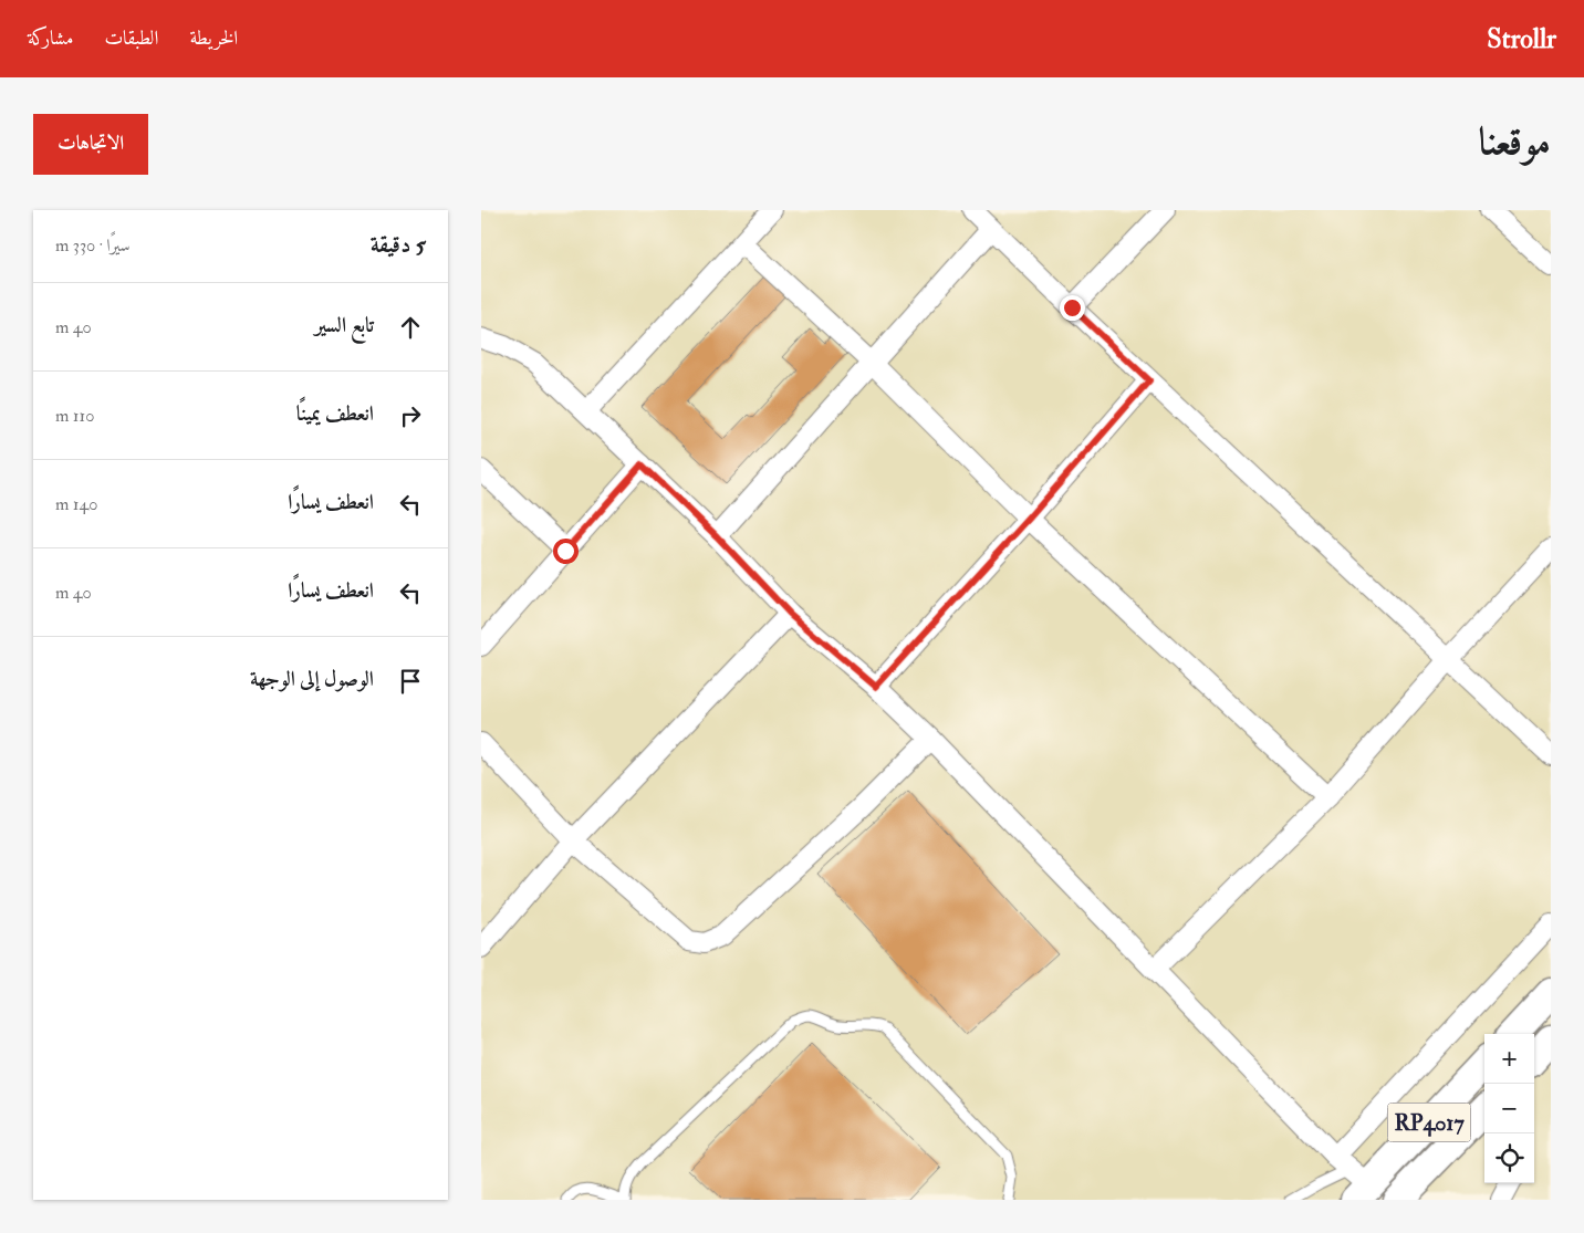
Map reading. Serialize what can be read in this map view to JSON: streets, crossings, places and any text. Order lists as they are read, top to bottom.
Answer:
{
  "streets": {
    "main road": ["RP4017"]
  },
  "page": {
    "header": "Strollr",
    "nav": ["الخريطة", "الطبقات", "مشاركة"],
    "title": "موقعنا",
    "buttons": "الاتجاهات",
    "heading": ["5 دقيقة", "سيرًا · 330 m"],
    "list": [
      ["تابع السير", "40 m"],
      ["انعطف يمينًا", "110 m"],
      ["انعطف يسارًا", "140 m"],
      ["انعطف يسارًا", "40 m"],
      "الوصول إلى الوجهة"
    ],
    "map_buttons": ["+", "−"]
  }
}
